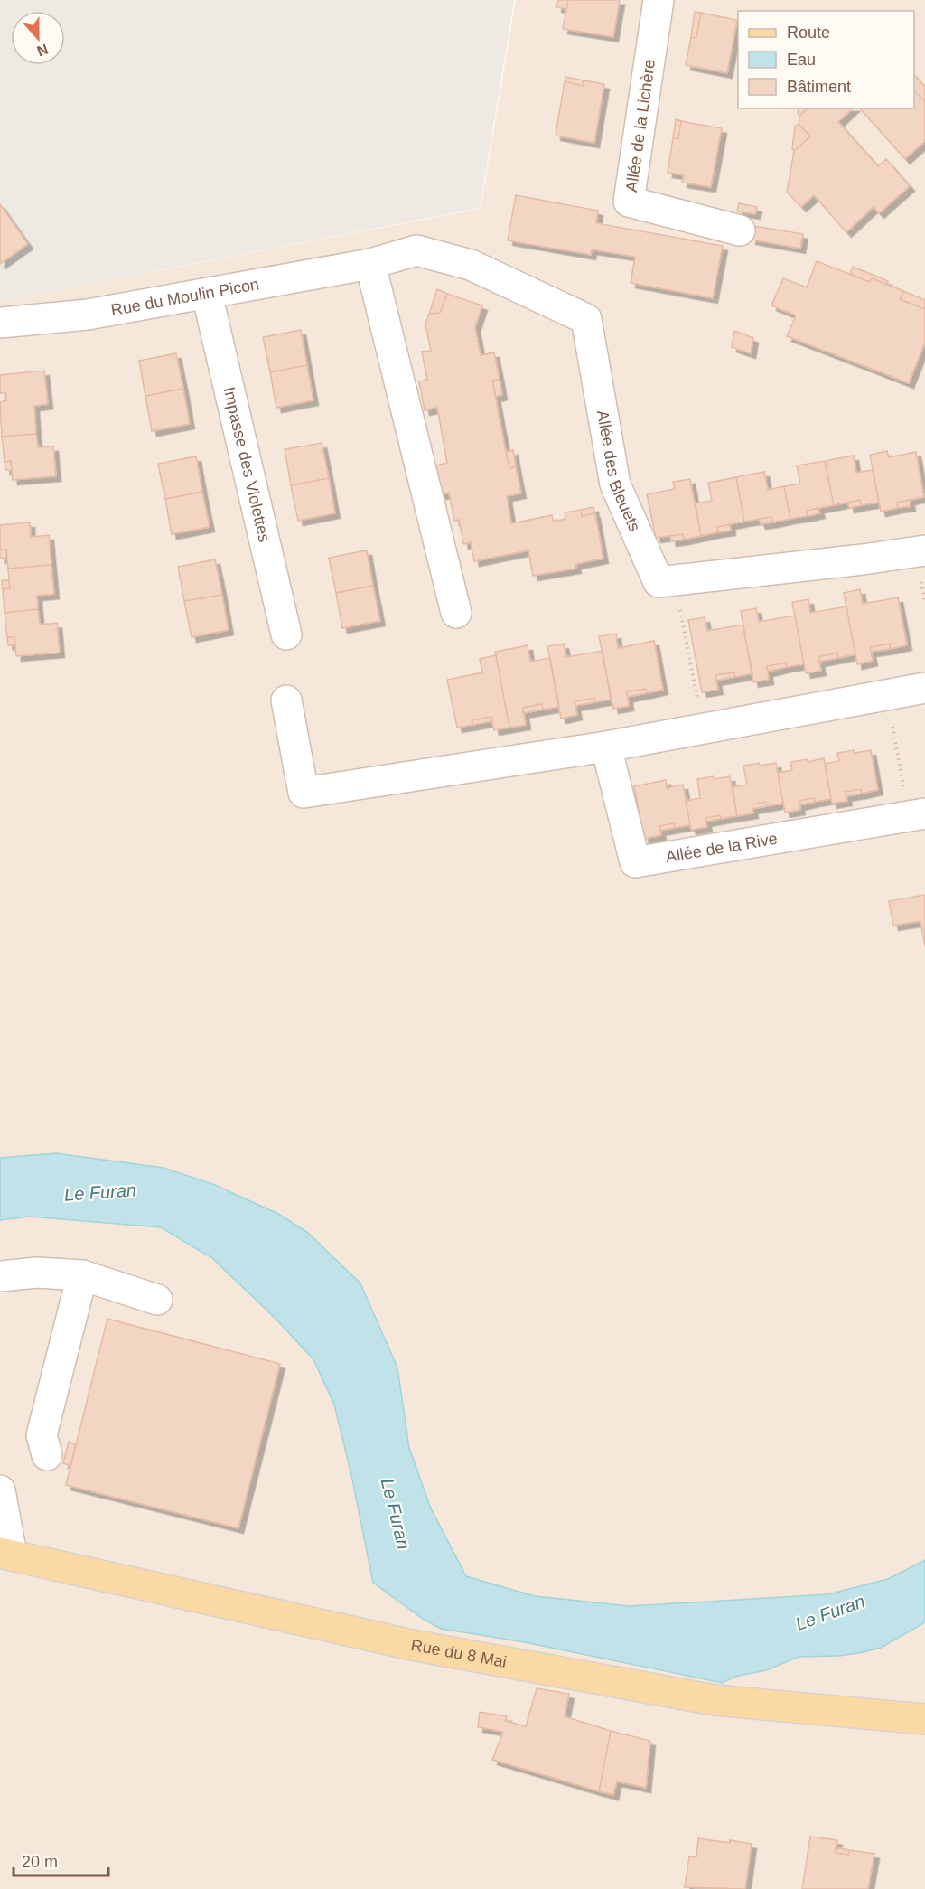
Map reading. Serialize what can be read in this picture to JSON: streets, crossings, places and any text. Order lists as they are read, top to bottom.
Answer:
{
  "streets": {
    "main road": ["Rue du 8 Mai"],
    "street": [
      "Allée de la Lichère",
      "Rue du Moulin Picon",
      "Impasse des Violettes",
      "Allée des Bleuets",
      "Allée de la Rive"
    ]
  },
  "crossings": [
    ["Rue du Moulin Picon", "Impasse des Violettes"],
    ["Rue du Moulin Picon", "Allée des Bleuets"]
  ],
  "water": ["Le Furan"],
  "legend": ["Route", "Eau", "Bâtiment"],
  "scale_bar": "20 m",
  "north": "bottom"
}
